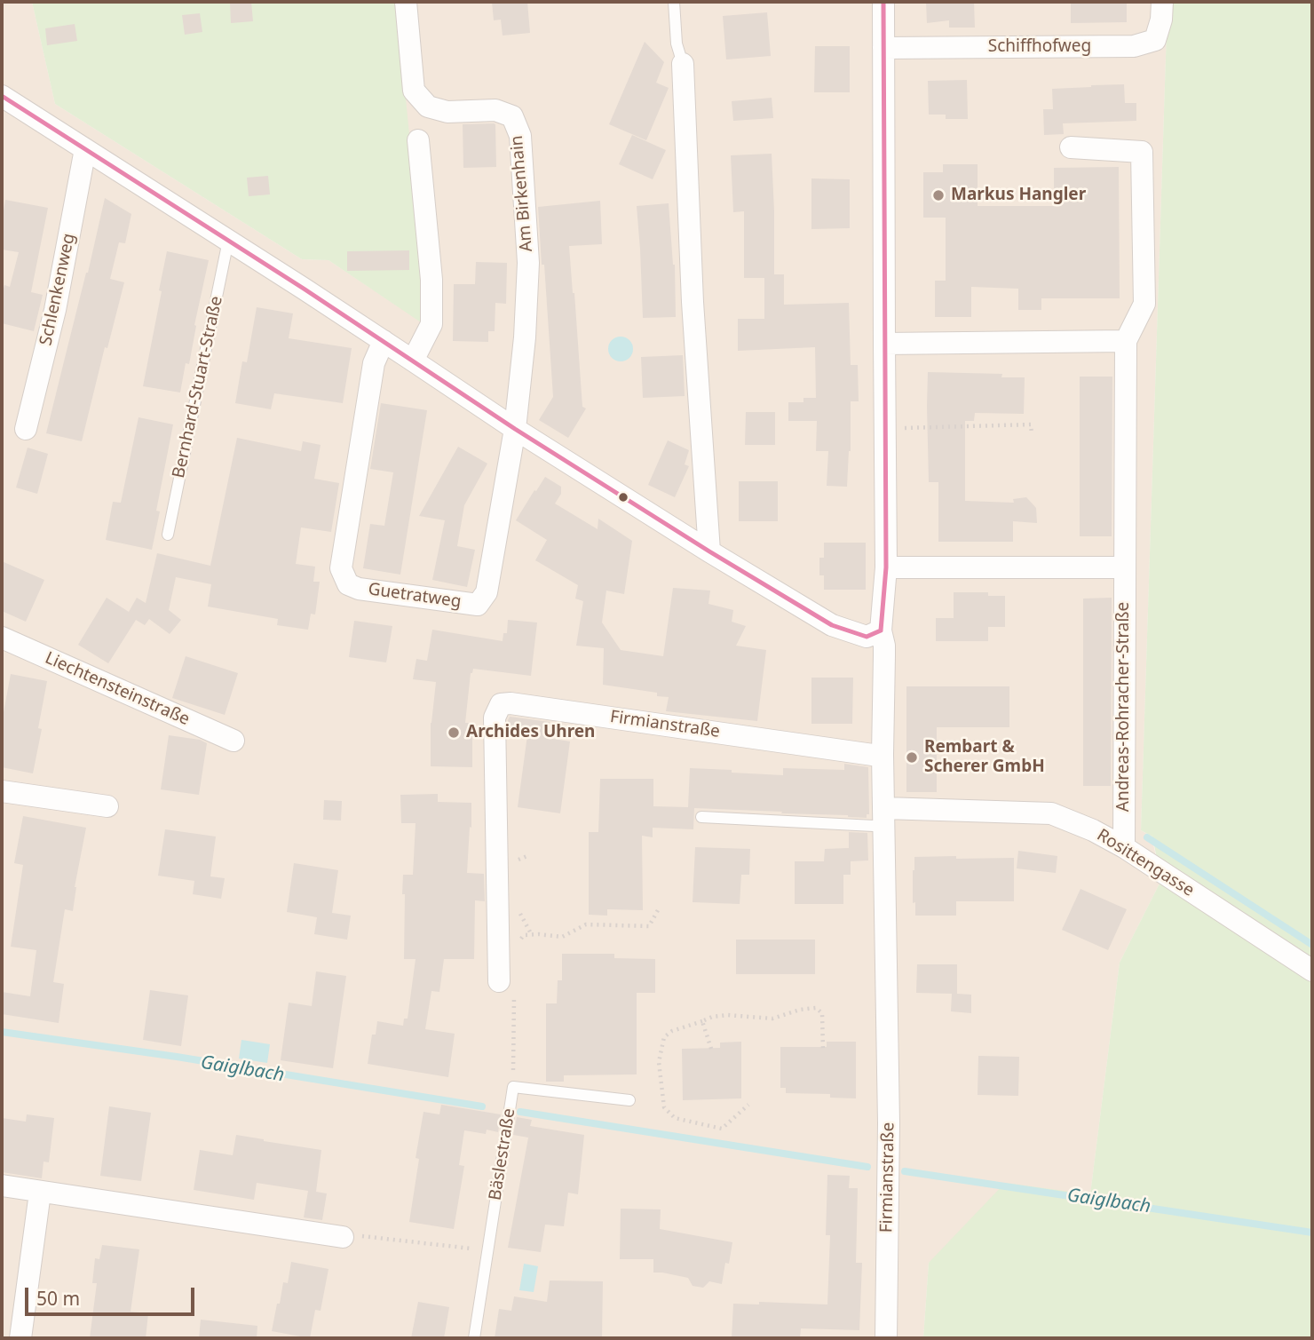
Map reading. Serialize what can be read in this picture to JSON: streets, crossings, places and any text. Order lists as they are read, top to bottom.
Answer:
{
  "streets": {
    "street": [
      "Schiffhofweg",
      "Am Birkenhain",
      "Schlenkenweg",
      "Guetratweg",
      "Liechtensteinstraße",
      "Andreas-Rohracher-Straße",
      "Firmianstraße",
      "Rosittengasse"
    ],
    "lane": ["Bernhard-Stuart-Straße", "Bäslestraße"]
  },
  "crossings": [
    ["Schiffhofweg", "Firmianstraße"],
    ["Am Birkenhain", "Guetratweg"],
    ["Andreas-Rohracher-Straße", "Rosittengasse"],
    ["Firmianstraße", "Rosittengasse"]
  ],
  "water": ["Gaiglbach"],
  "places": ["Markus Hangler", "Archides Uhren", "Rembart & Scherer GmbH"],
  "scale_bar": "50 m"
}
